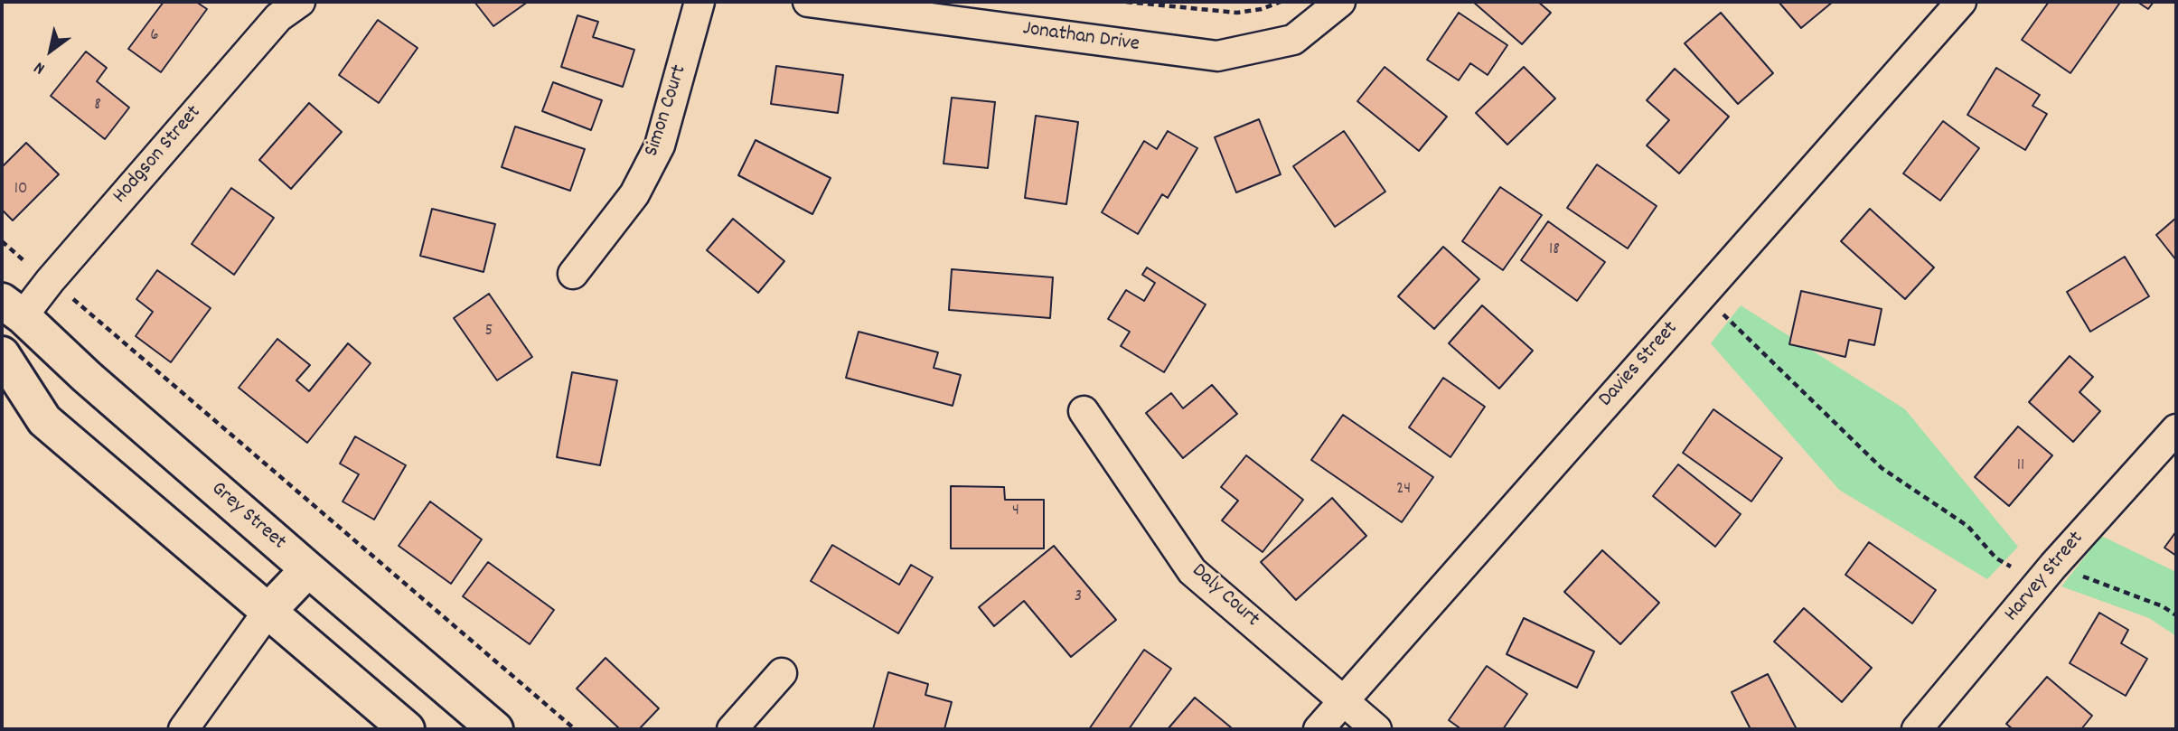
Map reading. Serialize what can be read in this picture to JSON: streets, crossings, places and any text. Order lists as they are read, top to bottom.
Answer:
{
  "streets": {
    "street": [
      "Jonathan Drive",
      "Simon Court",
      "Hodgson Street",
      "Davies Street",
      "Grey Street",
      "Harvey Street",
      "Daly Court"
    ]
  },
  "crossings": [
    ["Hodgson Street", "Grey Street"],
    ["Davies Street", "Daly Court"]
  ],
  "house_numbers": [
    "6",
    "8",
    "10",
    "18",
    "5",
    "11",
    "24",
    "4",
    "3"
  ],
  "north": "bottom left"
}
